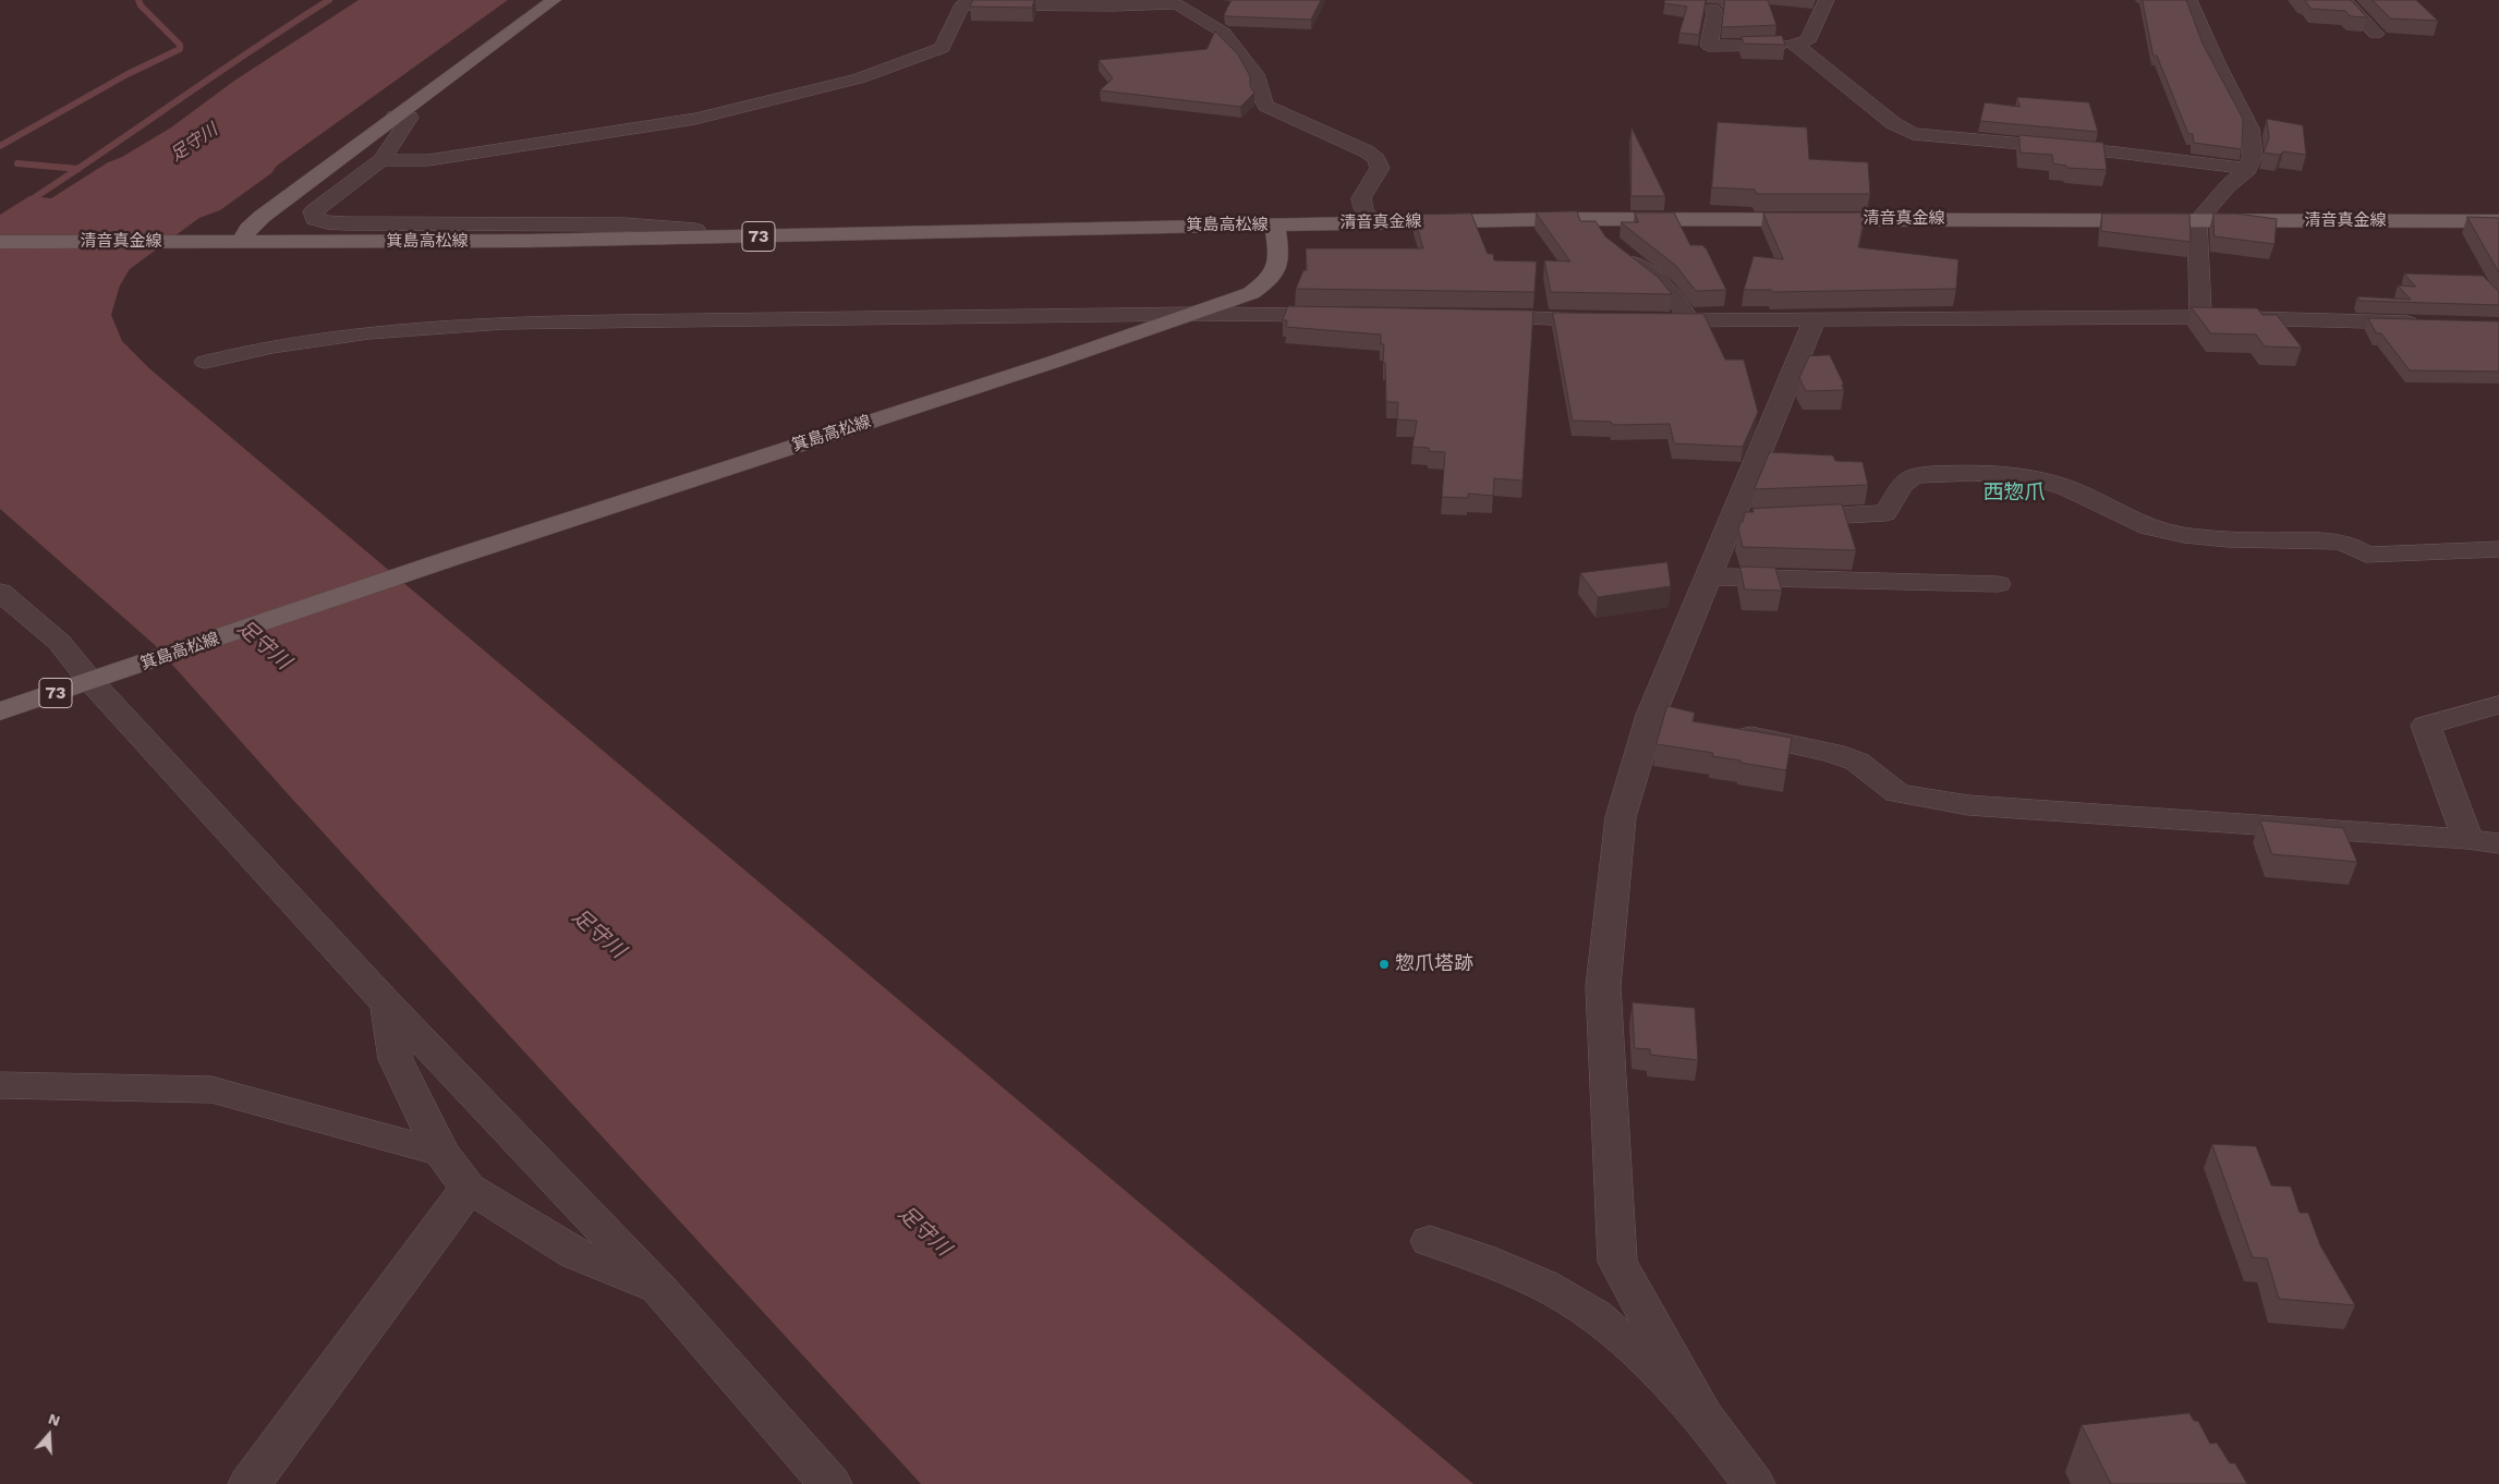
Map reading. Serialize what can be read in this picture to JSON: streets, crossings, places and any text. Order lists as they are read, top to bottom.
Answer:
{
  "streets": {
    "main road": ["清音真金線", "箕島高松線", "73"]
  },
  "crossings": [
    ["清音真金線", "箕島高松線"]
  ],
  "districts": ["西惣爪"],
  "water": ["足守川"],
  "places": ["惣爪塔跡"],
  "north": "top"
}
